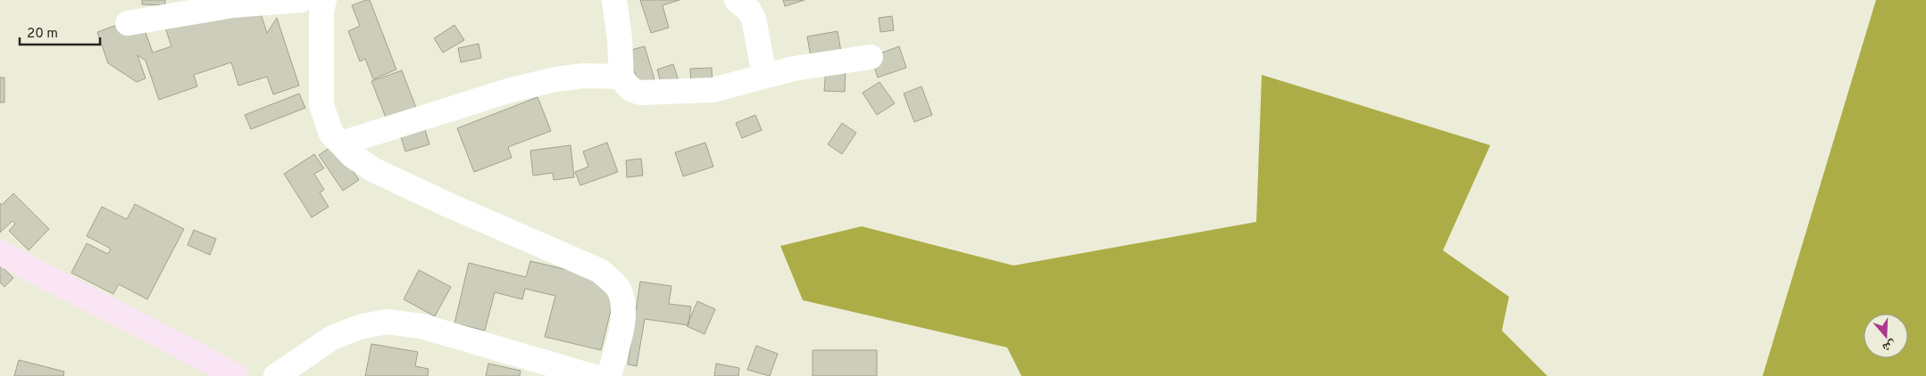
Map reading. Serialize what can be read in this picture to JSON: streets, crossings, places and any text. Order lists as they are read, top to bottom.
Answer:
{
  "scale_bar": "20 m",
  "north": "bottom"
}
